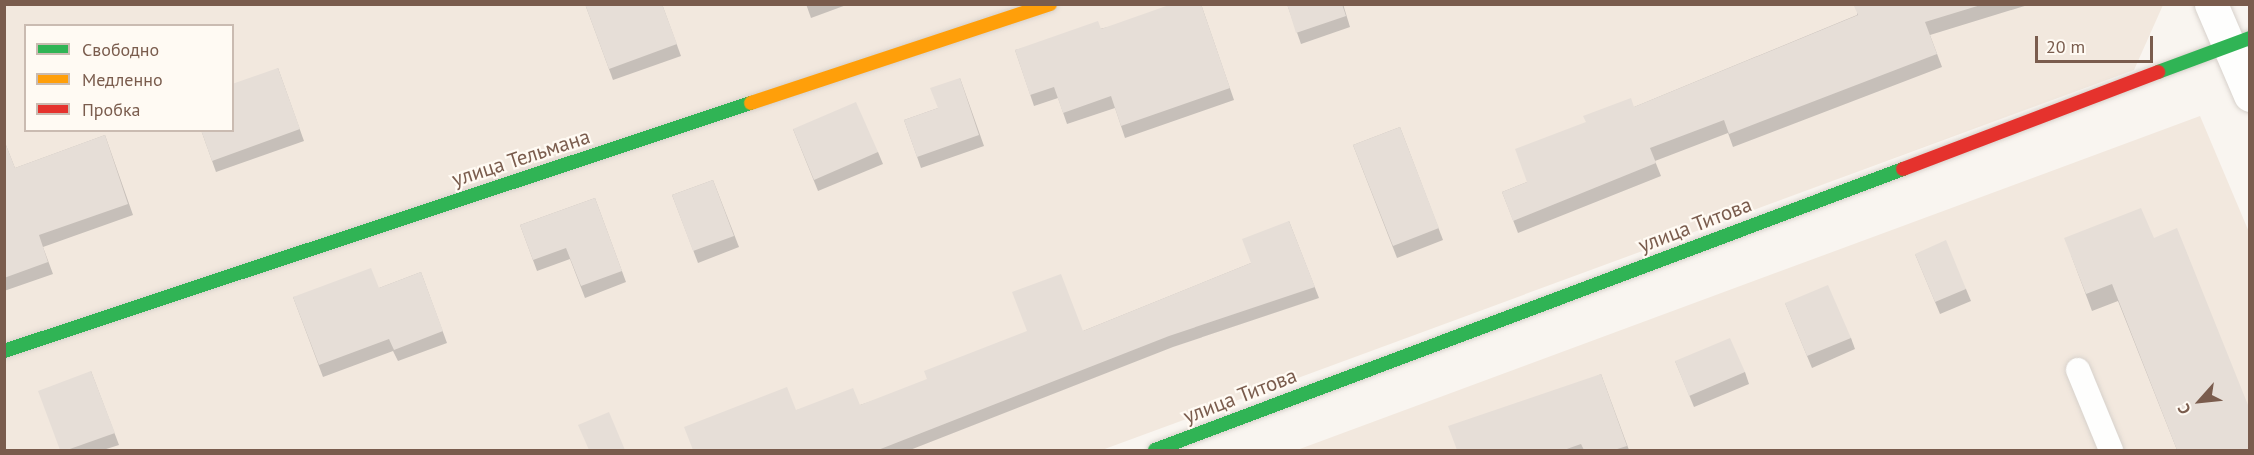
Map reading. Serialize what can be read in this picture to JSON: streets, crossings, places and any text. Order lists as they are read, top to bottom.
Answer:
{
  "streets": {
    "main road": ["улица Тельмана", "улица Титова"]
  },
  "legend": ["Свободно", "Медленно", "Пробка"],
  "scale_bar": "20 m",
  "north": "bottom left"
}
